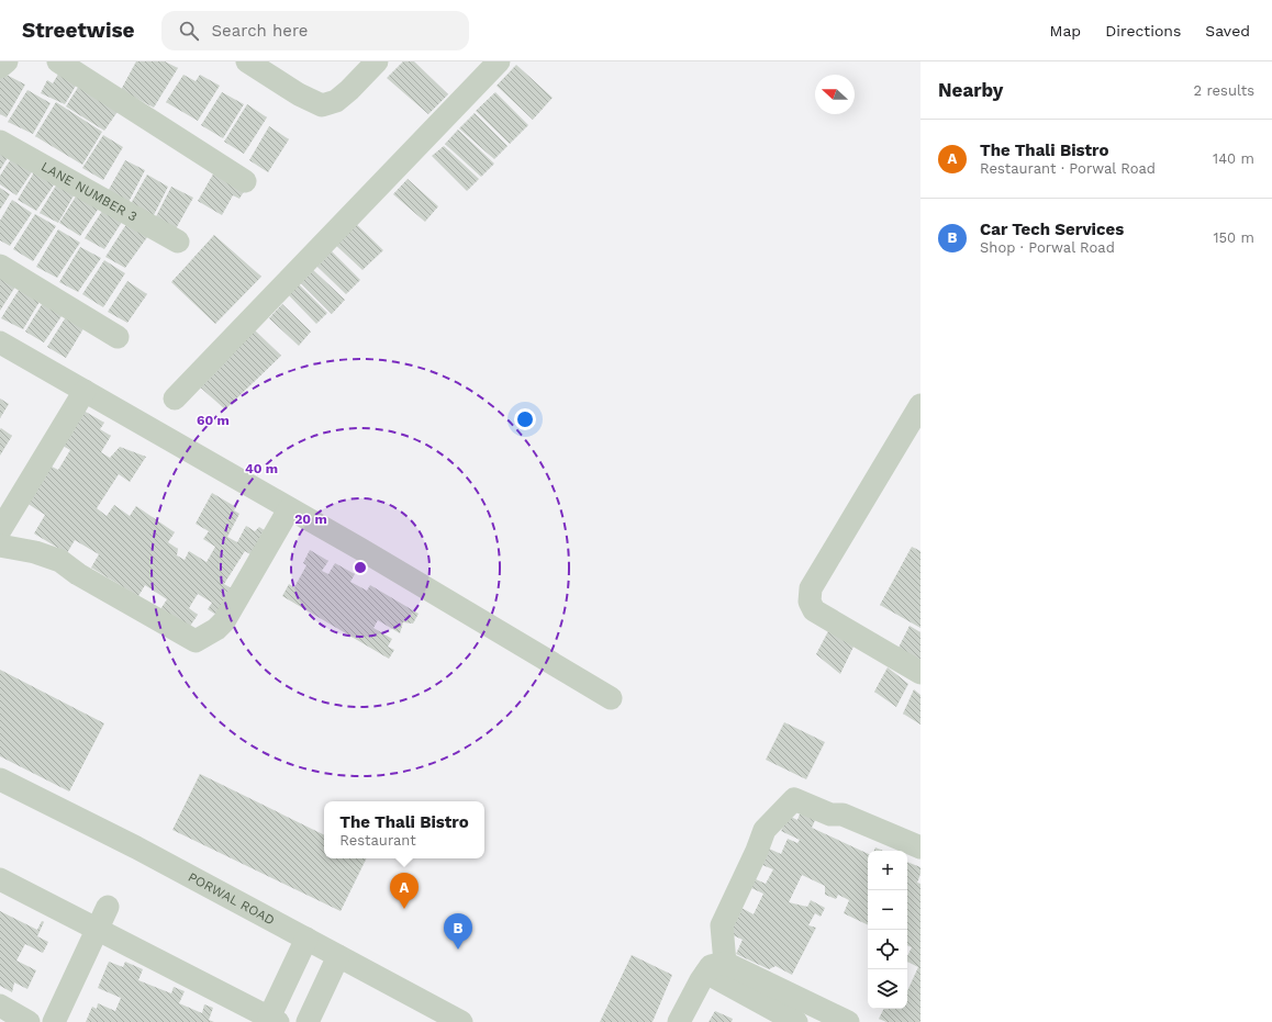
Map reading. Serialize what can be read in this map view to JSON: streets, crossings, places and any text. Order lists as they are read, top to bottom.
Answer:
{
  "streets": {
    "street": ["LANE NUMBER 3", "PORWAL ROAD"]
  },
  "north": "left",
  "page": {
    "header": "Streetwise",
    "search": "Search here",
    "nav": ["Map", "Directions", "Saved"],
    "heading": ["Nearby", "2 results"],
    "list": [
      {
        "mark": "A",
        "name": "The Thali Bistro",
        "note": "Restaurant · Porwal Road",
        "value": "140 m"
      },
      {
        "mark": "B",
        "name": "Car Tech Services",
        "note": "Shop · Porwal Road",
        "value": "150 m"
      }
    ],
    "popup": ["The Thali Bistro", "Restaurant"],
    "map_buttons": ["+", "−"],
    "pins": ["A", "B"]
  },
  "rings": ["60 m", "40 m", "20 m"]
}
